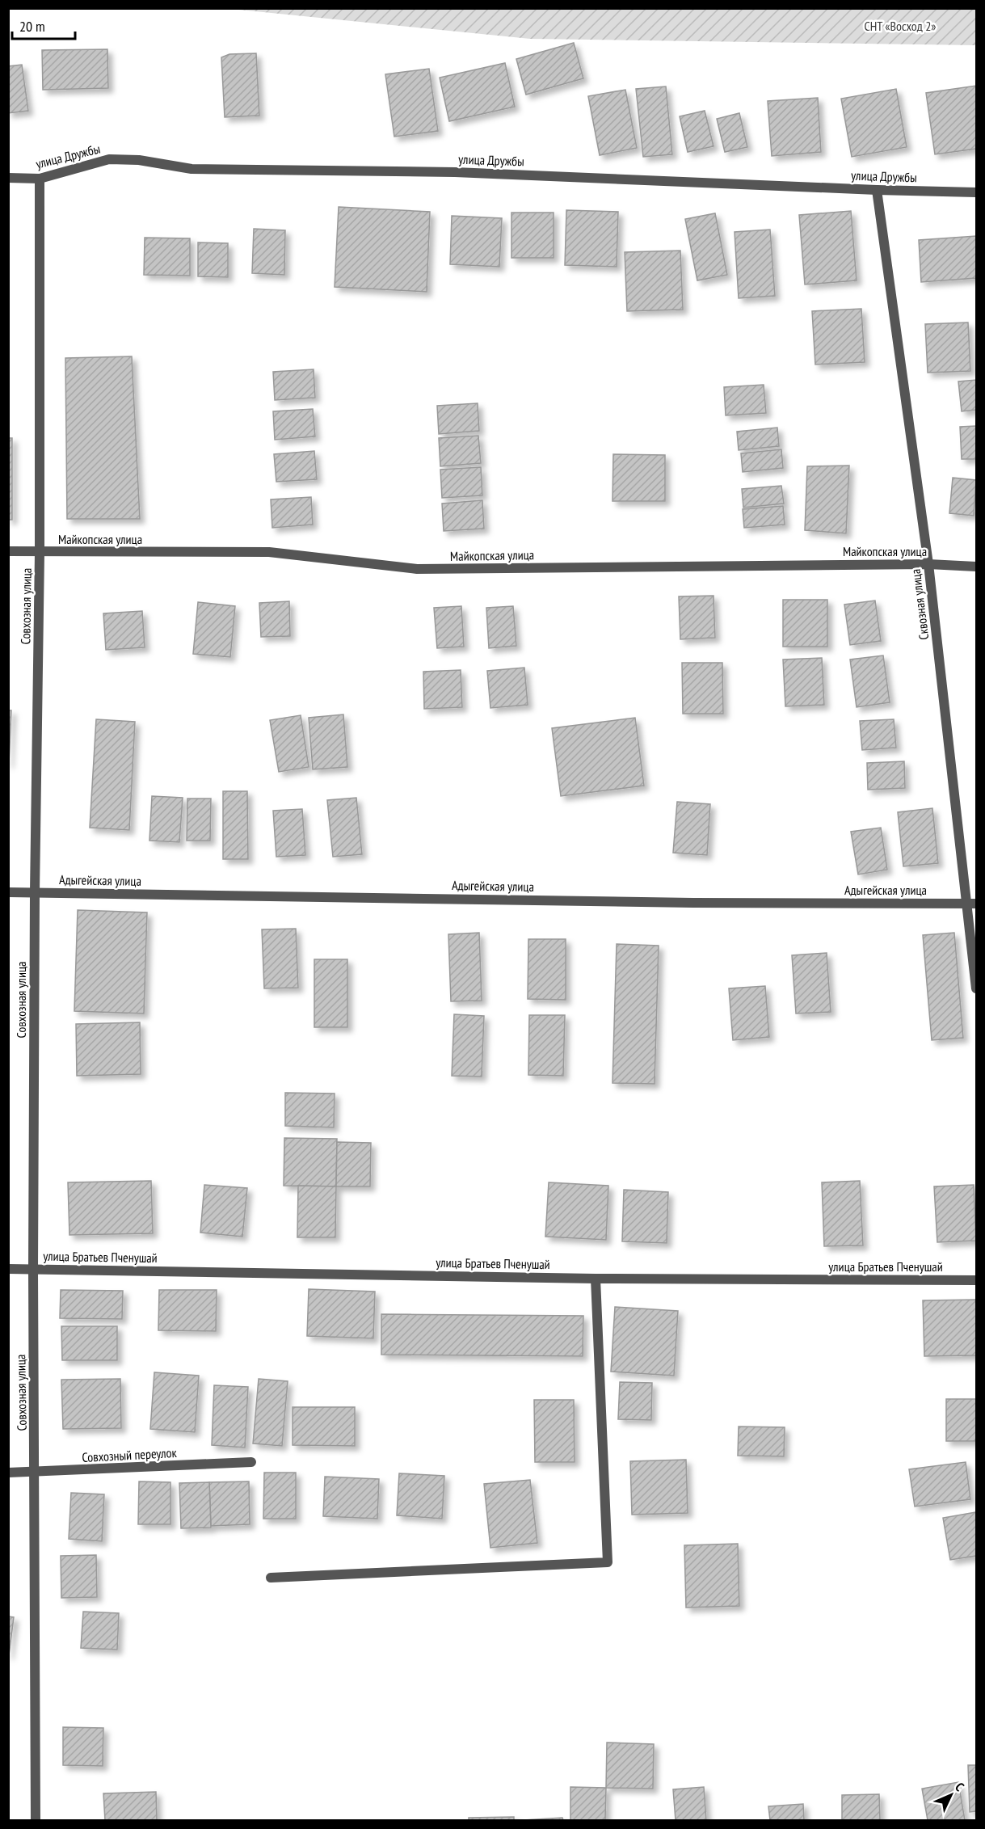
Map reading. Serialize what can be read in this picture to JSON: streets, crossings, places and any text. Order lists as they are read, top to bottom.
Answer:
{
  "streets": {
    "street": [
      "улица Дружбы",
      "Майкопская улица",
      "Сквозная улица",
      "Совхозная улица",
      "Адыгейская улица",
      "улица Братьев Пченушай",
      "Совхозный переулок"
    ]
  },
  "crossings": [
    ["улица Дружбы", "Сквозная улица"],
    ["улица Дружбы", "Совхозная улица"],
    ["Майкопская улица", "Сквозная улица"],
    ["Майкопская улица", "Совхозная улица"],
    ["Сквозная улица", "Адыгейская улица"],
    ["Совхозная улица", "Адыгейская улица"],
    ["Совхозная улица", "улица Братьев Пченушай"],
    ["Совхозная улица", "Совхозный переулок"]
  ],
  "parks": ["СНТ «Восход 2»"],
  "scale_bar": "20 m",
  "north": "top right"
}
